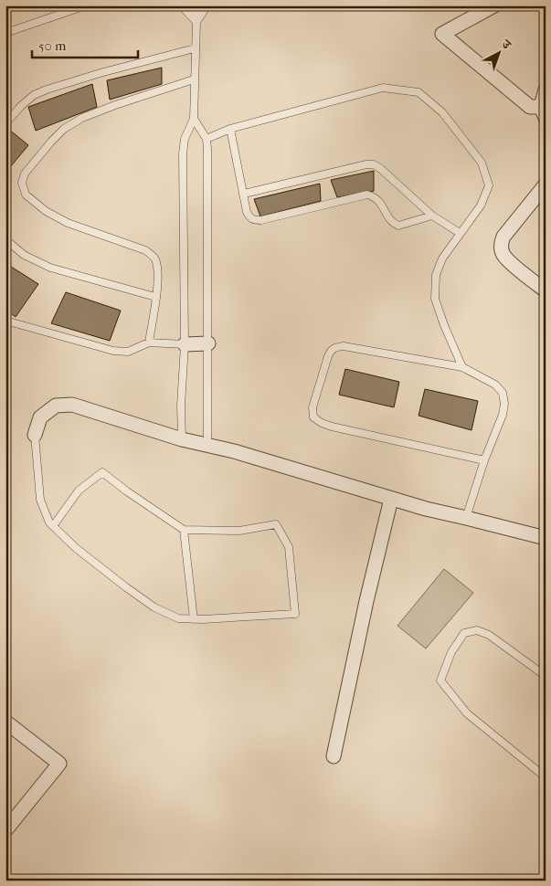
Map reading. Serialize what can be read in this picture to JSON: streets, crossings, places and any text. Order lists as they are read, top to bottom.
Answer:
{
  "scale_bar": "50 m",
  "north": "top right"
}
